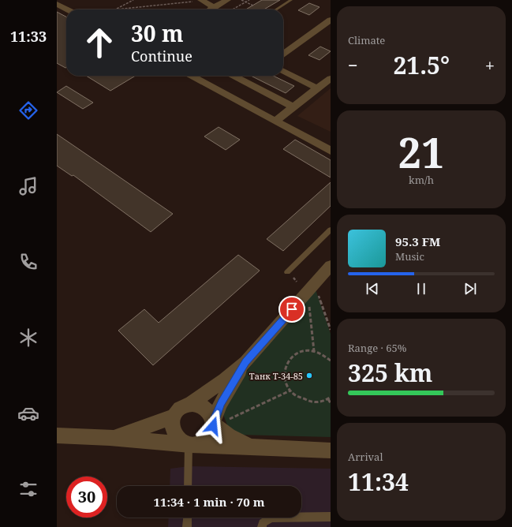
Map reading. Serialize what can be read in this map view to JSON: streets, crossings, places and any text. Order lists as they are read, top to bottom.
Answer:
{
  "places": ["Танк Т-34-85"],
  "page": {
    "tabs": "11:33",
    "tile": [
      "Climate",
      ["21", "km/h"],
      ["Range · 65%", "325 km"],
      ["Arrival", "11:34"]
    ],
    "turn": ["30 m", "Continue"],
    "heat": ["−", "21.5°", "+"],
    "song": ["95.3 FM", "Music"],
    "limit": "30",
    "trip": "11:34 · 1 min · 70 m"
  }
}
